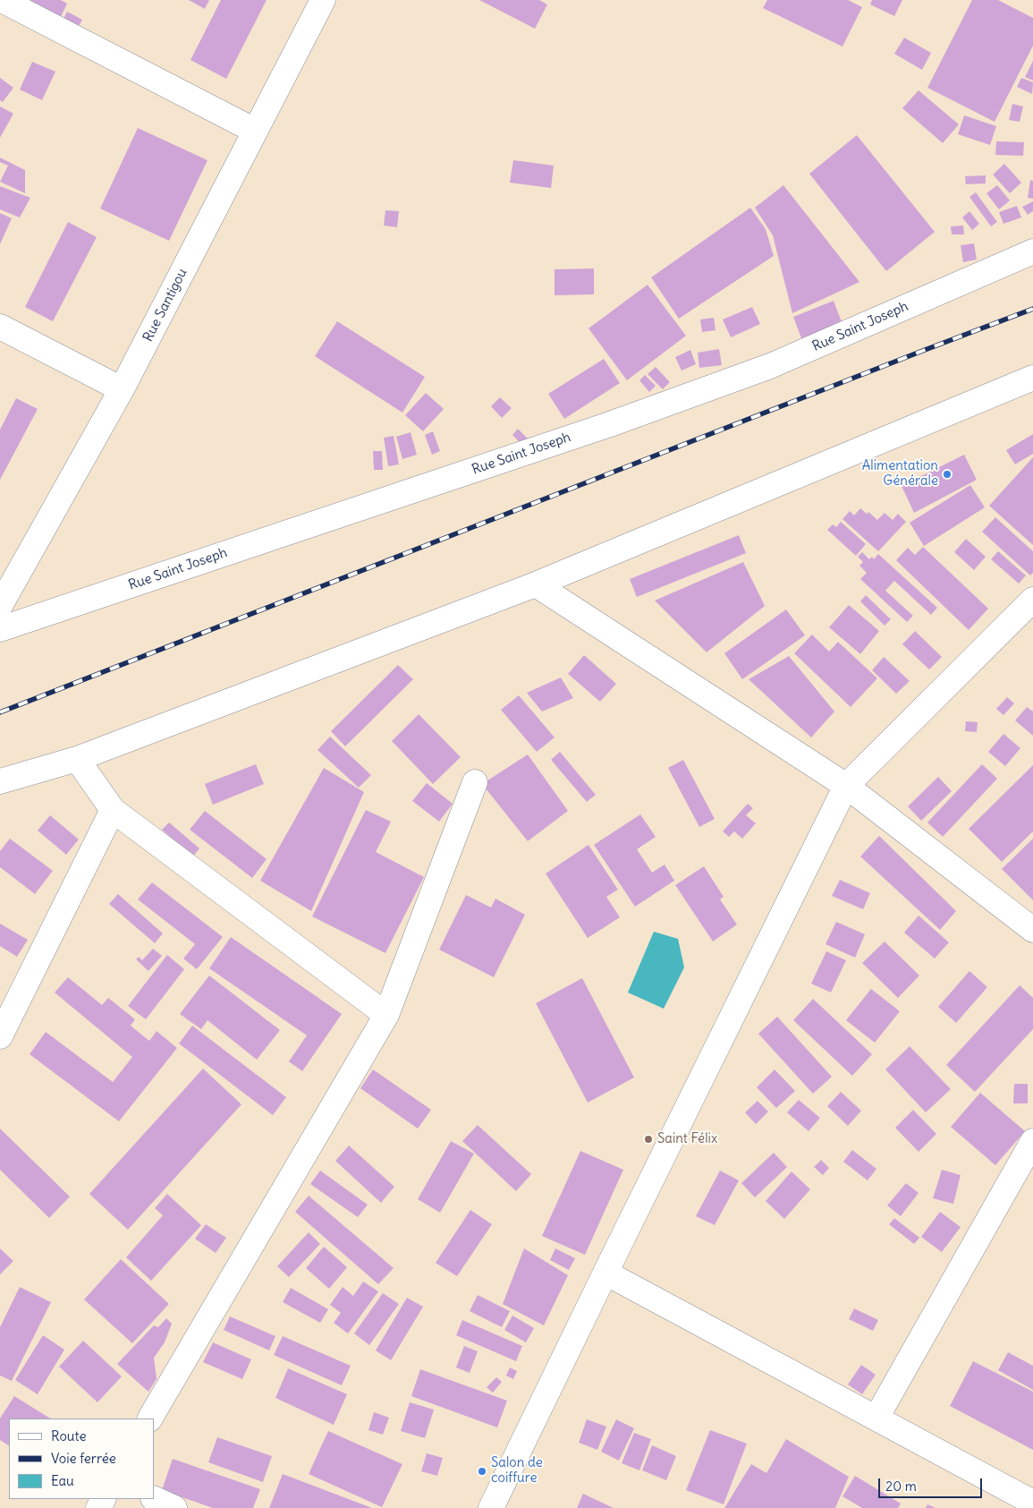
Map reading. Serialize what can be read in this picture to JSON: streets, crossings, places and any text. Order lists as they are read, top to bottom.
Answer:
{
  "streets": {
    "street": ["Rue Santigou", "Rue Saint Joseph"]
  },
  "places": ["Alimentation Générale", "Saint Félix", "Salon de coiffure"],
  "legend": ["Route", "Voie ferrée", "Eau"],
  "scale_bar": "20 m"
}
